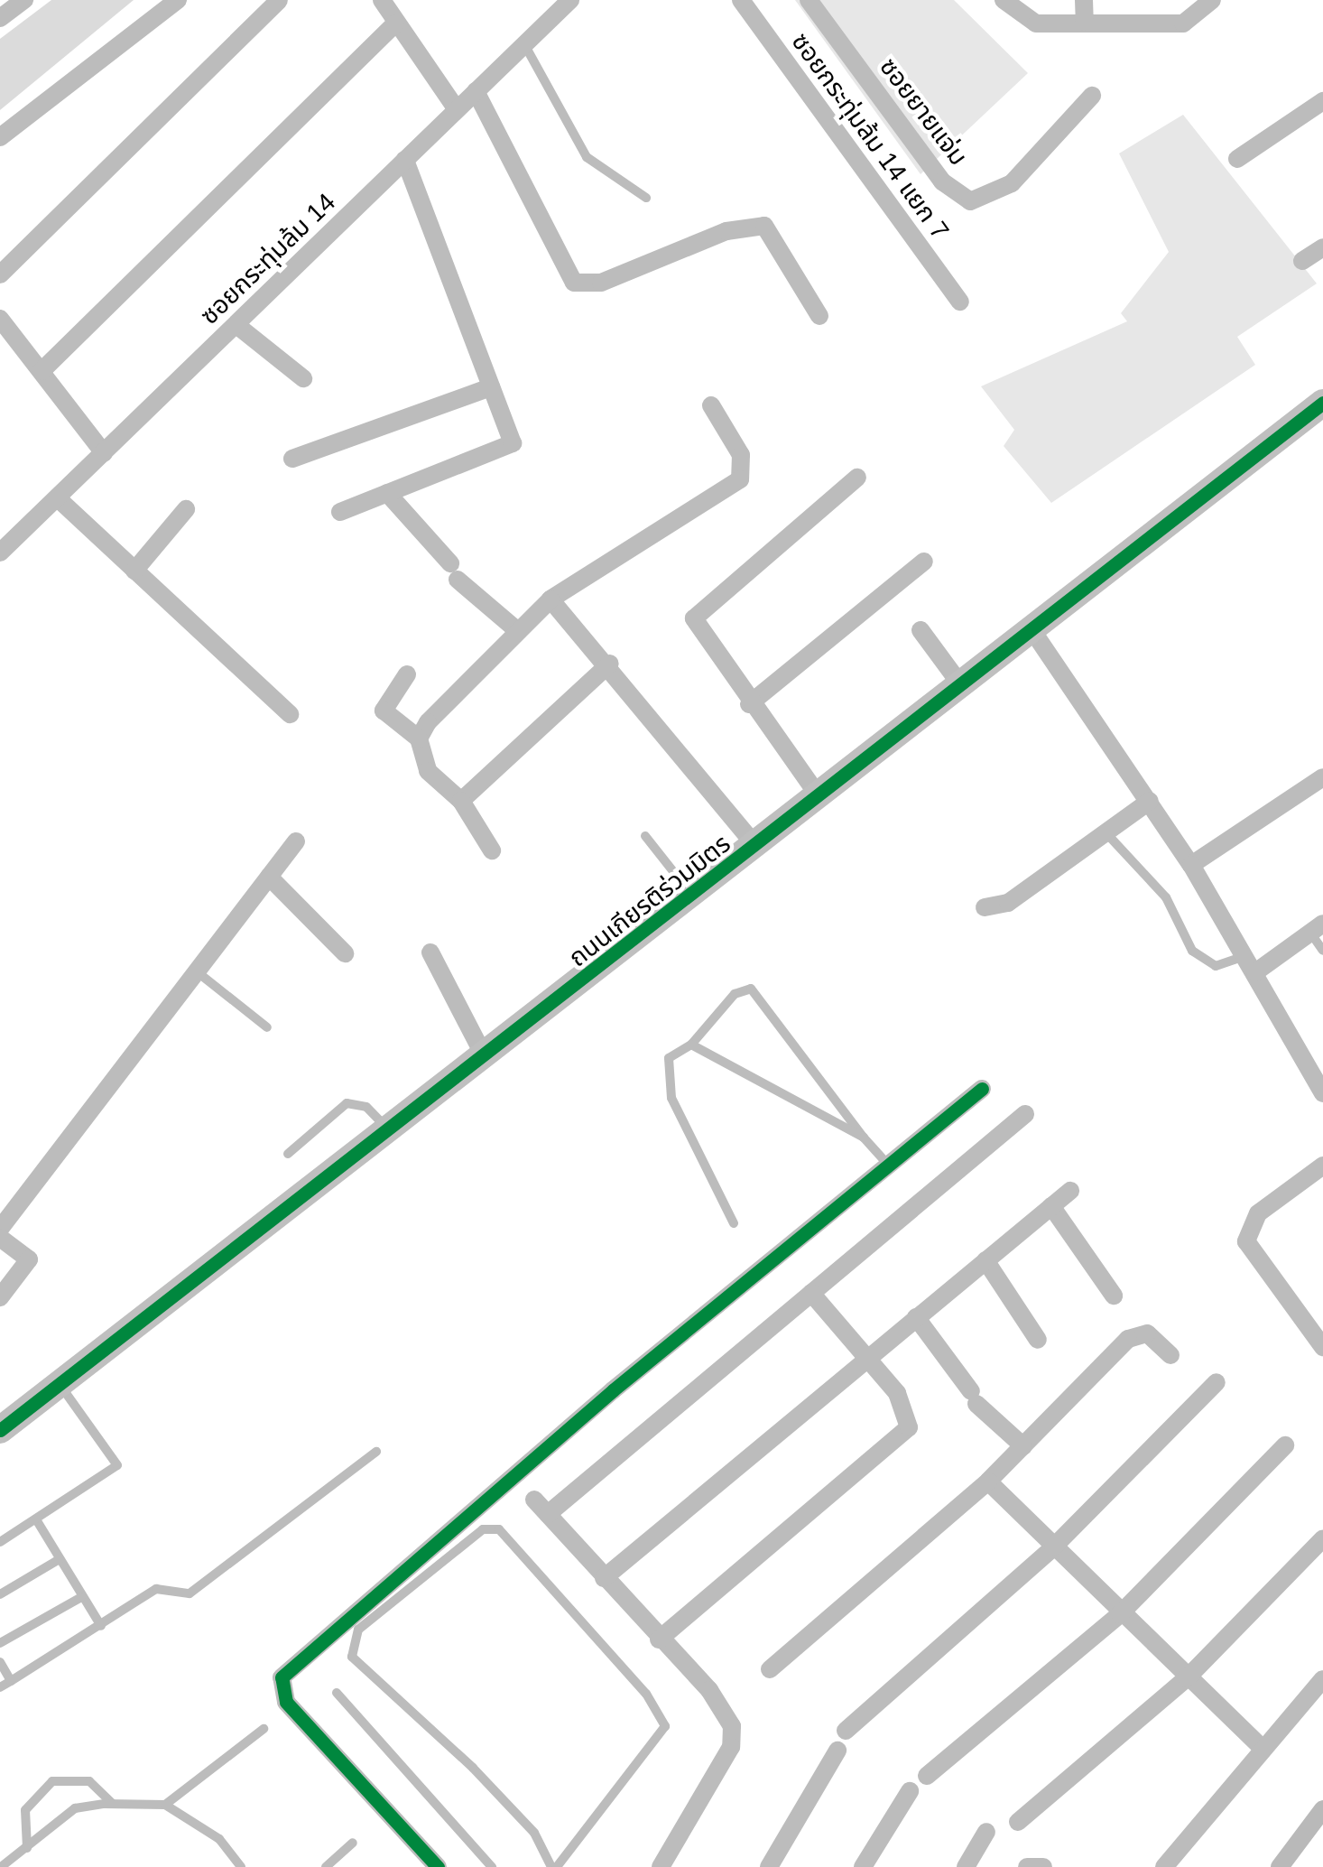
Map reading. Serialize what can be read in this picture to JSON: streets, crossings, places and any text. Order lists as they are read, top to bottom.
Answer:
{
  "streets": {
    "street": [
      "ซอยยายแจ่ม",
      "ซอยกระทุ่มล้ม 14 แยก 7",
      "ซอยกระทุ่มล้ม 14",
      "ถนนเกียรติร่วมมิตร"
    ]
  }
}
